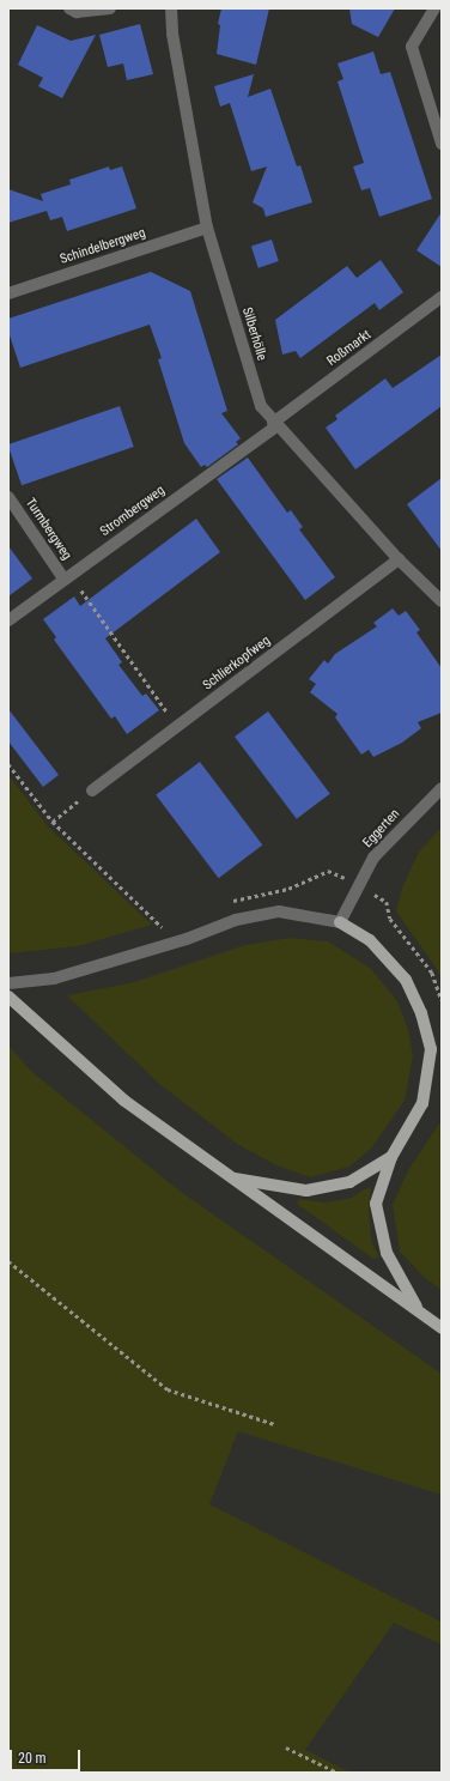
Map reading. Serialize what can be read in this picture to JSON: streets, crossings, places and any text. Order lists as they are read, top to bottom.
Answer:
{
  "streets": {
    "street": [
      "Schindelbergweg",
      "Silberhölle",
      "Roßmarkt",
      "Strombergweg",
      "Turmbergweg",
      "Schlierkopfweg",
      "Eggerten"
    ]
  },
  "crossings": [
    ["Schindelbergweg", "Silberhölle"],
    ["Silberhölle", "Roßmarkt"],
    ["Silberhölle", "Strombergweg"],
    ["Silberhölle", "Schlierkopfweg"],
    ["Roßmarkt", "Strombergweg"],
    ["Strombergweg", "Turmbergweg"]
  ],
  "scale_bar": "20 m"
}
